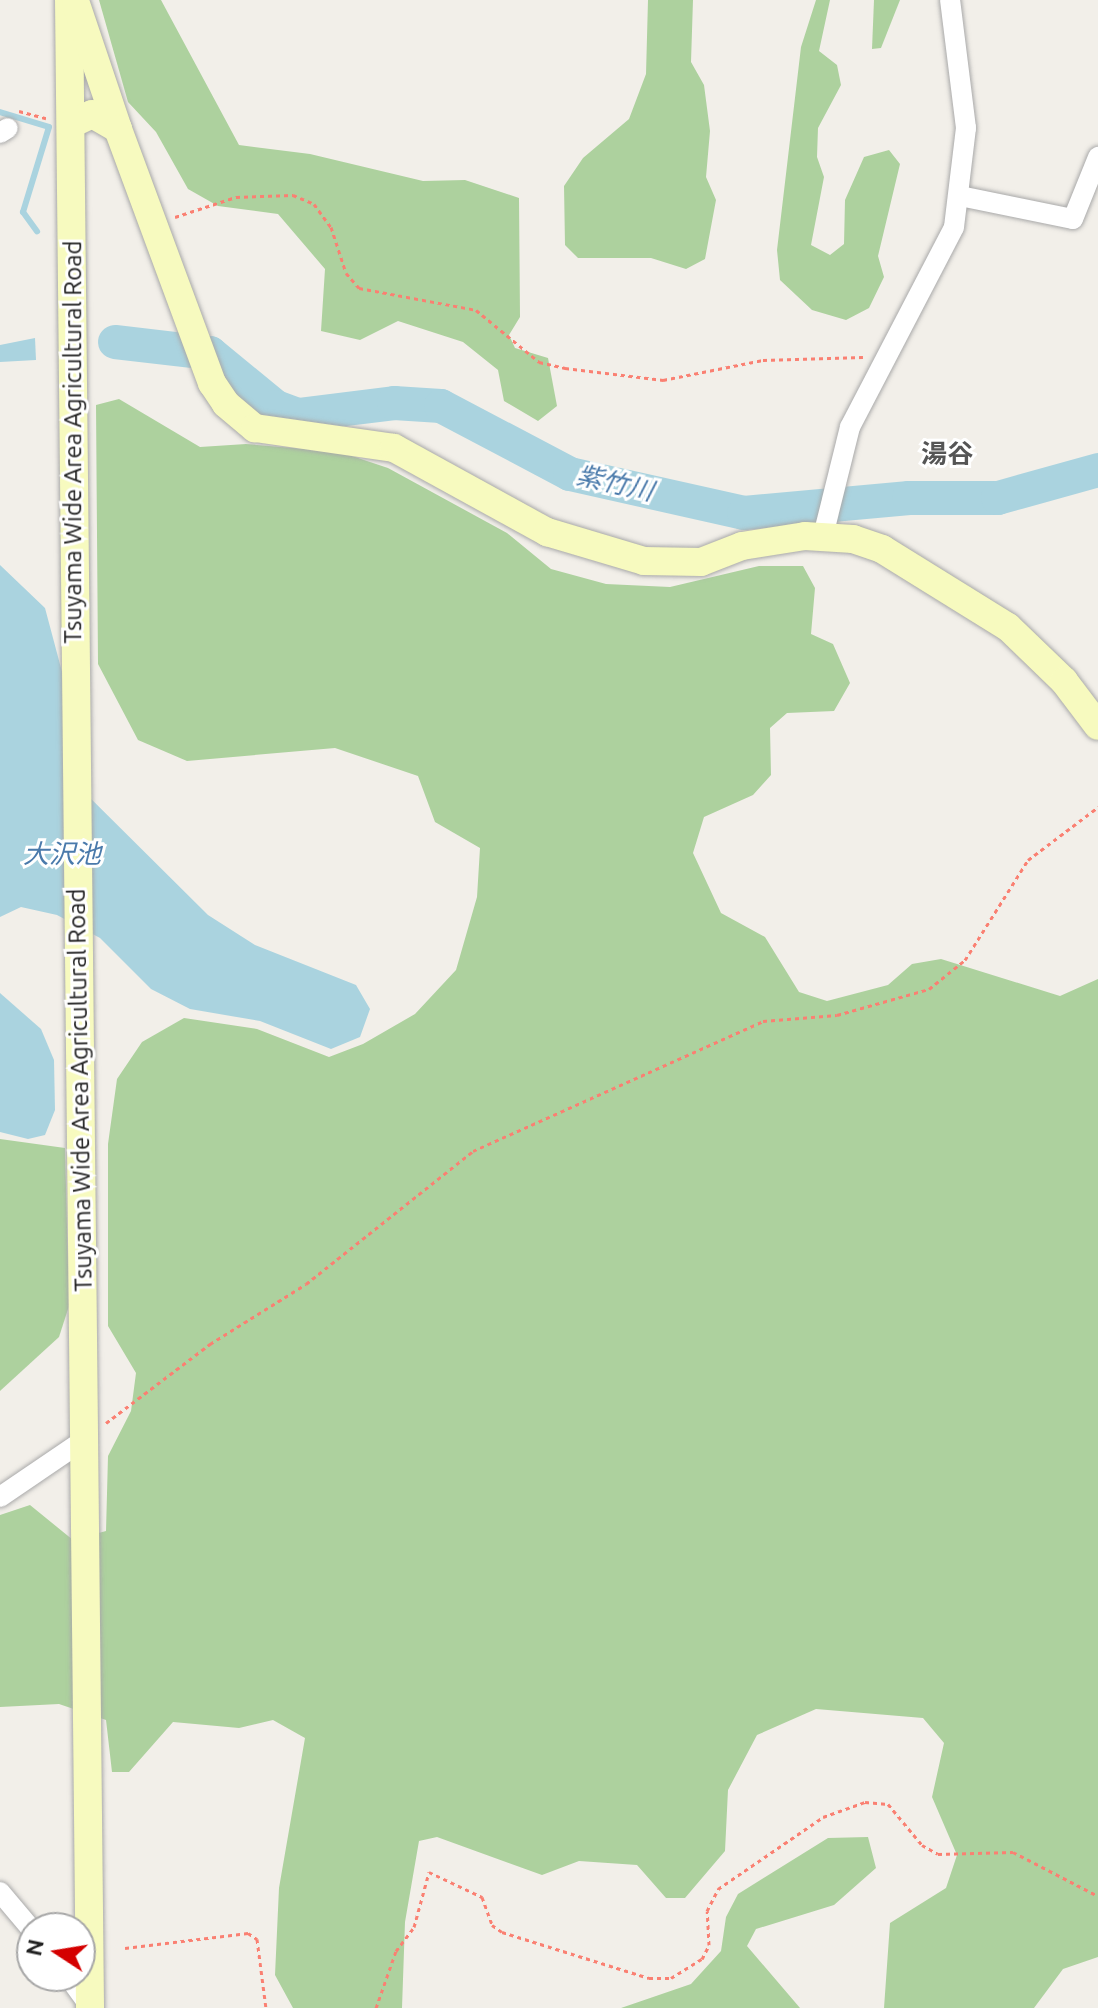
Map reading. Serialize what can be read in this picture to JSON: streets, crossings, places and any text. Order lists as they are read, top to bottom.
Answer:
{
  "streets": {
    "street": ["Tsuyama Wide Area Agricultural Road"]
  },
  "districts": ["湯谷"],
  "water": ["紫竹川", "大沢池"],
  "north": "left"
}
